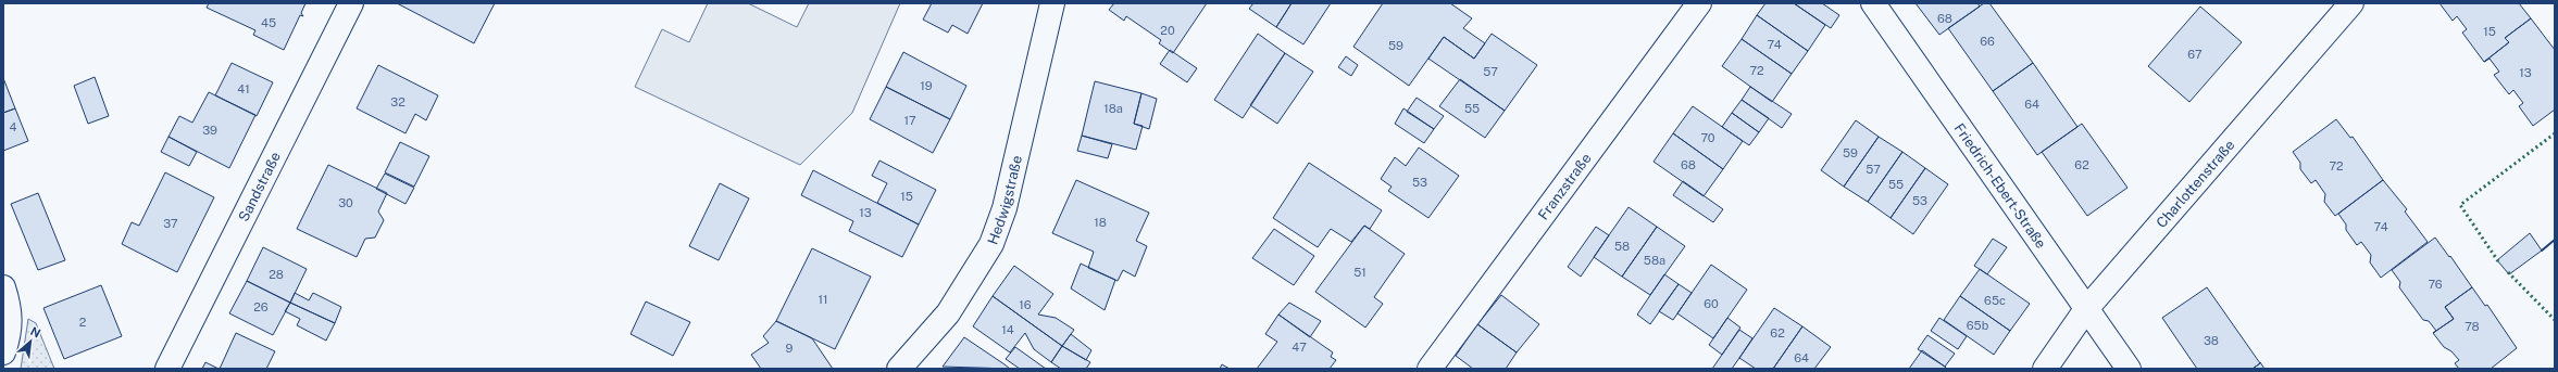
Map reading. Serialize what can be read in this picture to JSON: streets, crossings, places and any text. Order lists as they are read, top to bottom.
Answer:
{
  "streets": {
    "street": [
      "Charlottenstraße",
      "Sandstraße",
      "Franzstraße",
      "Friedrich-Ebert-Straße",
      "Hedwigstraße"
    ]
  },
  "crossings": [
    ["Charlottenstraße", "Friedrich-Ebert-Straße"]
  ],
  "house_numbers": [
    "68",
    "45",
    "20",
    "15",
    "66",
    "74",
    "59",
    "67",
    "72",
    "57",
    "13",
    "19",
    "41",
    "32",
    "64",
    "18a",
    "55",
    "17",
    "4",
    "39",
    "70",
    "59",
    "68",
    "62",
    "72",
    "57",
    "53",
    "55",
    "15",
    "53",
    "30",
    "13",
    "18",
    "37",
    "74",
    "58",
    "58a",
    "51",
    "28",
    "76",
    "11",
    "65c",
    "60",
    "16",
    "26",
    "2",
    "65b",
    "78",
    "14",
    "62",
    "38",
    "47",
    "9",
    "64"
  ],
  "north": "top right"
}
